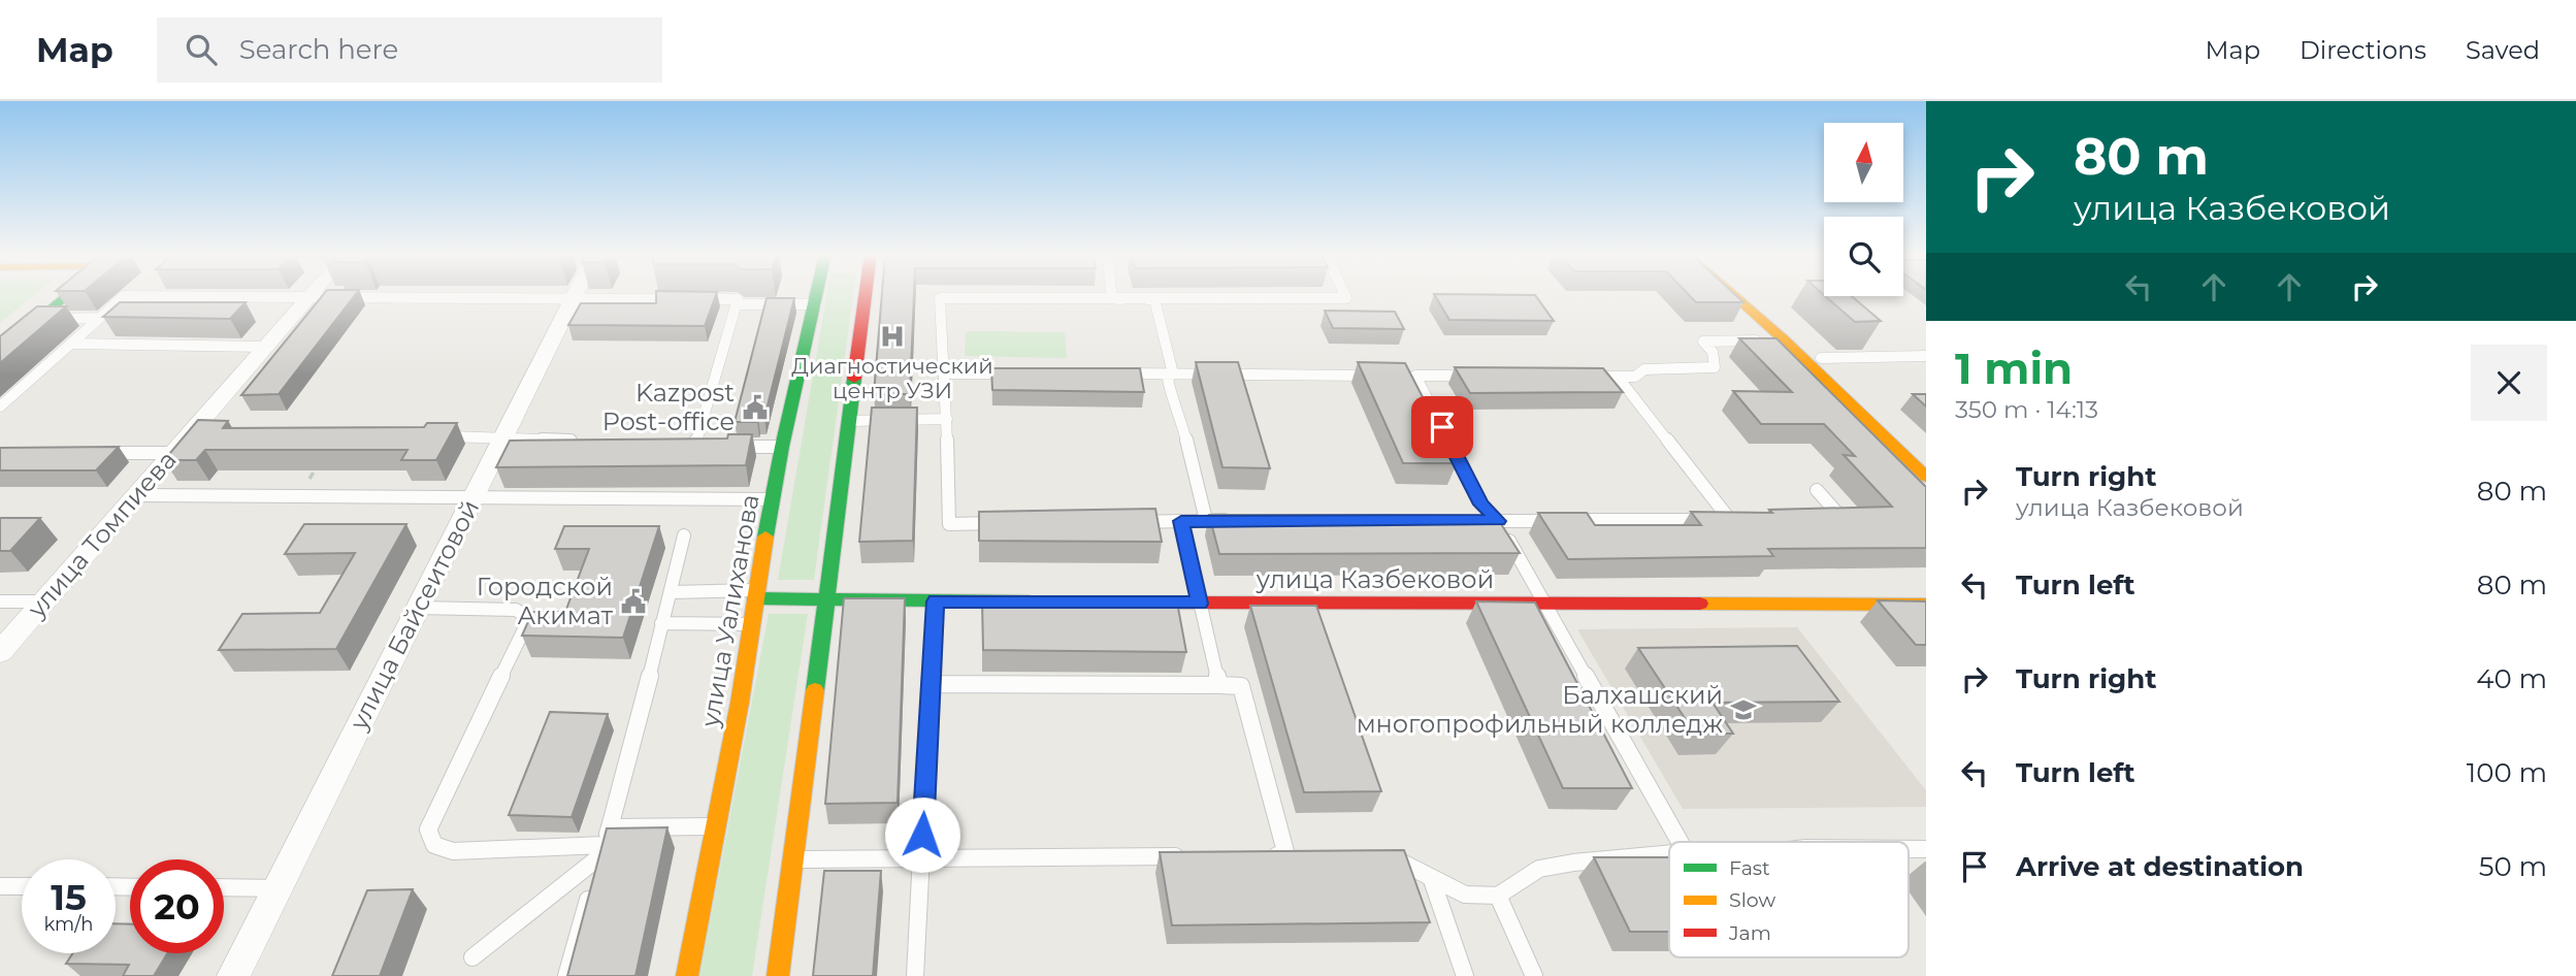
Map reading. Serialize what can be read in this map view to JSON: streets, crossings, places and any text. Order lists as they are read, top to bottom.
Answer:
{
  "streets": {
    "street": [
      "улица Томпиева",
      "улица Казбековой",
      "улица Уалиханова",
      "улица Байсеитовой"
    ]
  },
  "places": {
    "hospital": ["Диагностический центр УЗИ"],
    "public building": ["Kazpost Post-office", "Городской Акимат"],
    "school or university": ["Балхашский многопрофильный колледж"]
  },
  "legend": ["Fast", "Slow", "Jam"],
  "north": "top",
  "page": {
    "header": "Map",
    "search": "Search here",
    "nav": ["Map", "Directions", "Saved"],
    "turn": ["80 m", "улица Казбековой"],
    "heading": ["1 min", "350 m · 14:13"],
    "list": [
      {
        "name": "Turn right",
        "note": "улица Казбековой",
        "value": "80 m"
      },
      {
        "name": "Turn left",
        "value": "80 m"
      },
      {
        "name": "Turn right",
        "value": "40 m"
      },
      {
        "name": "Turn left",
        "value": "100 m"
      },
      {
        "name": "Arrive at destination",
        "value": "50 m"
      }
    ],
    "speed": "15 km/h",
    "limit": "20"
  }
}
